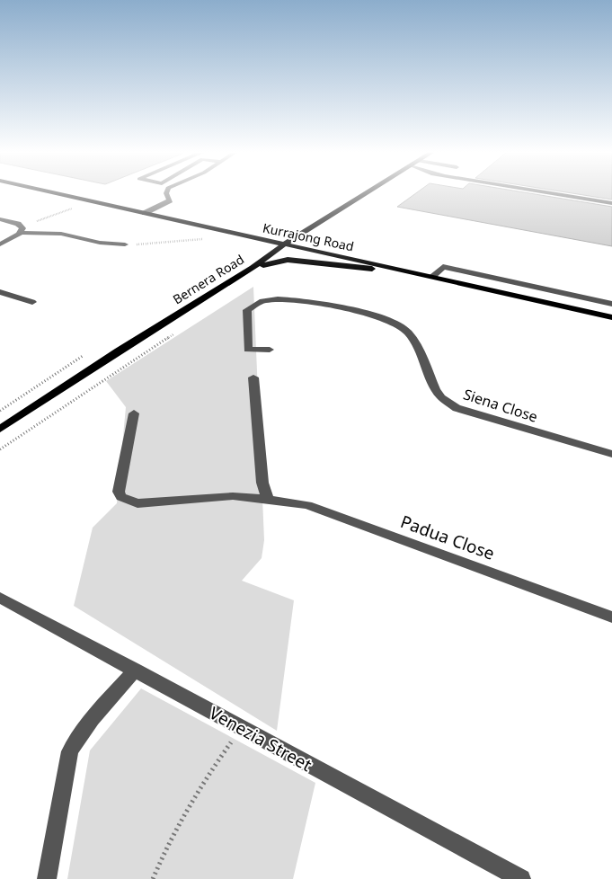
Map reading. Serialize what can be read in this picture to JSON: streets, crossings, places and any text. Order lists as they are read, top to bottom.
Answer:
{
  "streets": {
    "main road": ["Kurrajong Road", "Bernera Road"],
    "street": ["Siena Close", "Padua Close", "Venezia Street"]
  },
  "crossings": [
    ["Kurrajong Road", "Bernera Road"]
  ]
}
